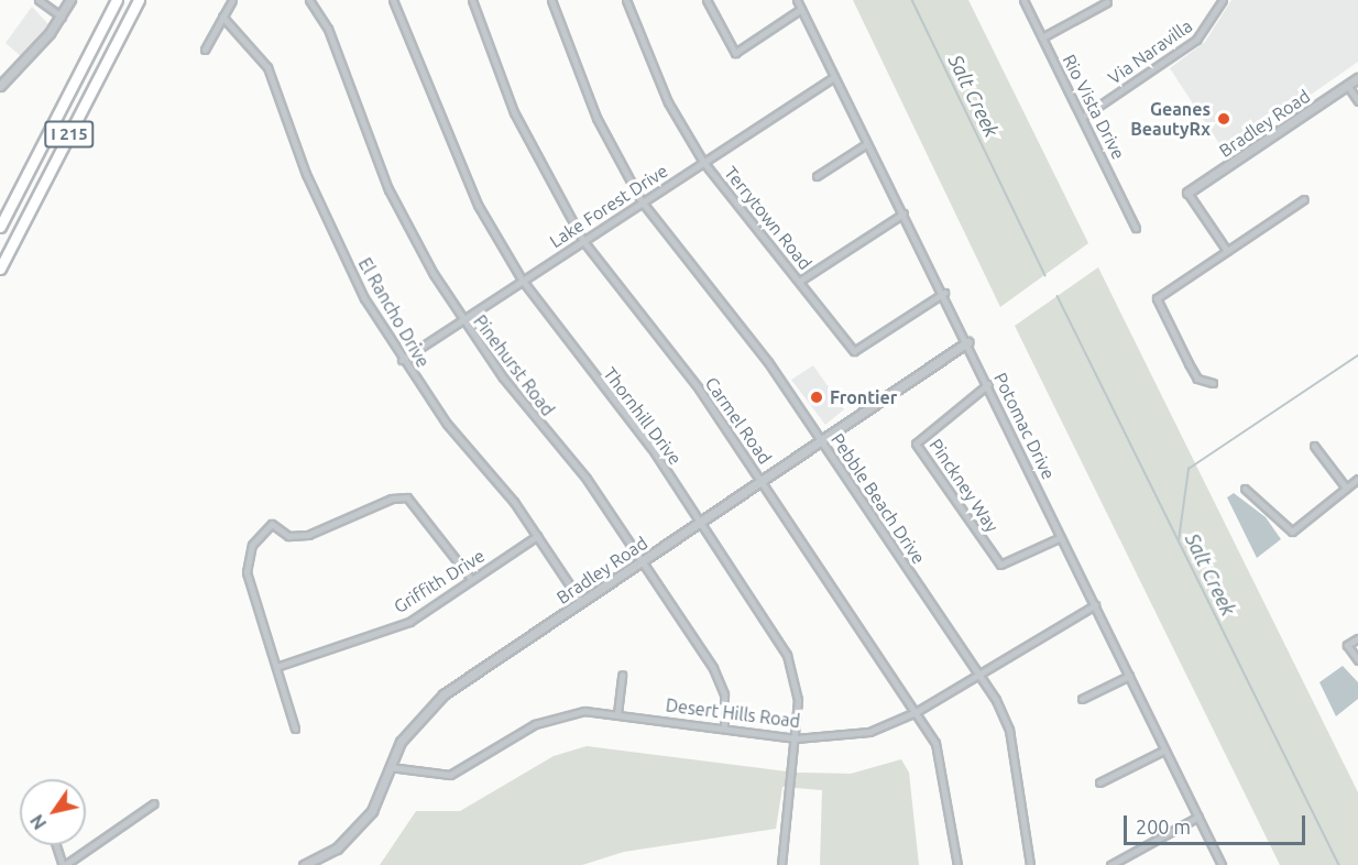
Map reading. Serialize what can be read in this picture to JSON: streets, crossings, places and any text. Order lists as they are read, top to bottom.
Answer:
{
  "streets": {
    "highway": ["I 215"],
    "street": [
      "Via Naravilla",
      "Rio Vista Drive",
      "Bradley Road",
      "Lake Forest Drive",
      "Terrytown Road",
      "El Rancho Drive",
      "Pinehurst Road",
      "Thornhill Drive",
      "Carmel Road",
      "Potomac Drive",
      "Pinckney Way",
      "Pebble Beach Drive",
      "Griffith Drive",
      "Desert Hills Road"
    ]
  },
  "crossings": [
    ["Via Naravilla", "Rio Vista Drive"],
    ["Bradley Road", "El Rancho Drive"],
    ["Bradley Road", "Pinehurst Road"],
    ["Bradley Road", "Thornhill Drive"],
    ["Bradley Road", "Carmel Road"],
    ["Bradley Road", "Potomac Drive"],
    ["Bradley Road", "Pebble Beach Drive"],
    ["Bradley Road", "Desert Hills Road"],
    ["Lake Forest Drive", "Terrytown Road"],
    ["Lake Forest Drive", "El Rancho Drive"],
    ["Lake Forest Drive", "Pinehurst Road"],
    ["Lake Forest Drive", "Thornhill Drive"],
    ["Lake Forest Drive", "Carmel Road"],
    ["Lake Forest Drive", "Potomac Drive"],
    ["Lake Forest Drive", "Pebble Beach Drive"],
    ["Terrytown Road", "Potomac Drive"],
    ["El Rancho Drive", "Griffith Drive"],
    ["Pinehurst Road", "Desert Hills Road"],
    ["Thornhill Drive", "Desert Hills Road"],
    ["Carmel Road", "Desert Hills Road"],
    ["Potomac Drive", "Pinckney Way"],
    ["Potomac Drive", "Desert Hills Road"],
    ["Pebble Beach Drive", "Desert Hills Road"]
  ],
  "water": ["Salt Creek"],
  "places": ["Geanes BeautyRx", "Frontier"],
  "scale_bar": "200 m",
  "north": "bottom left"
}
